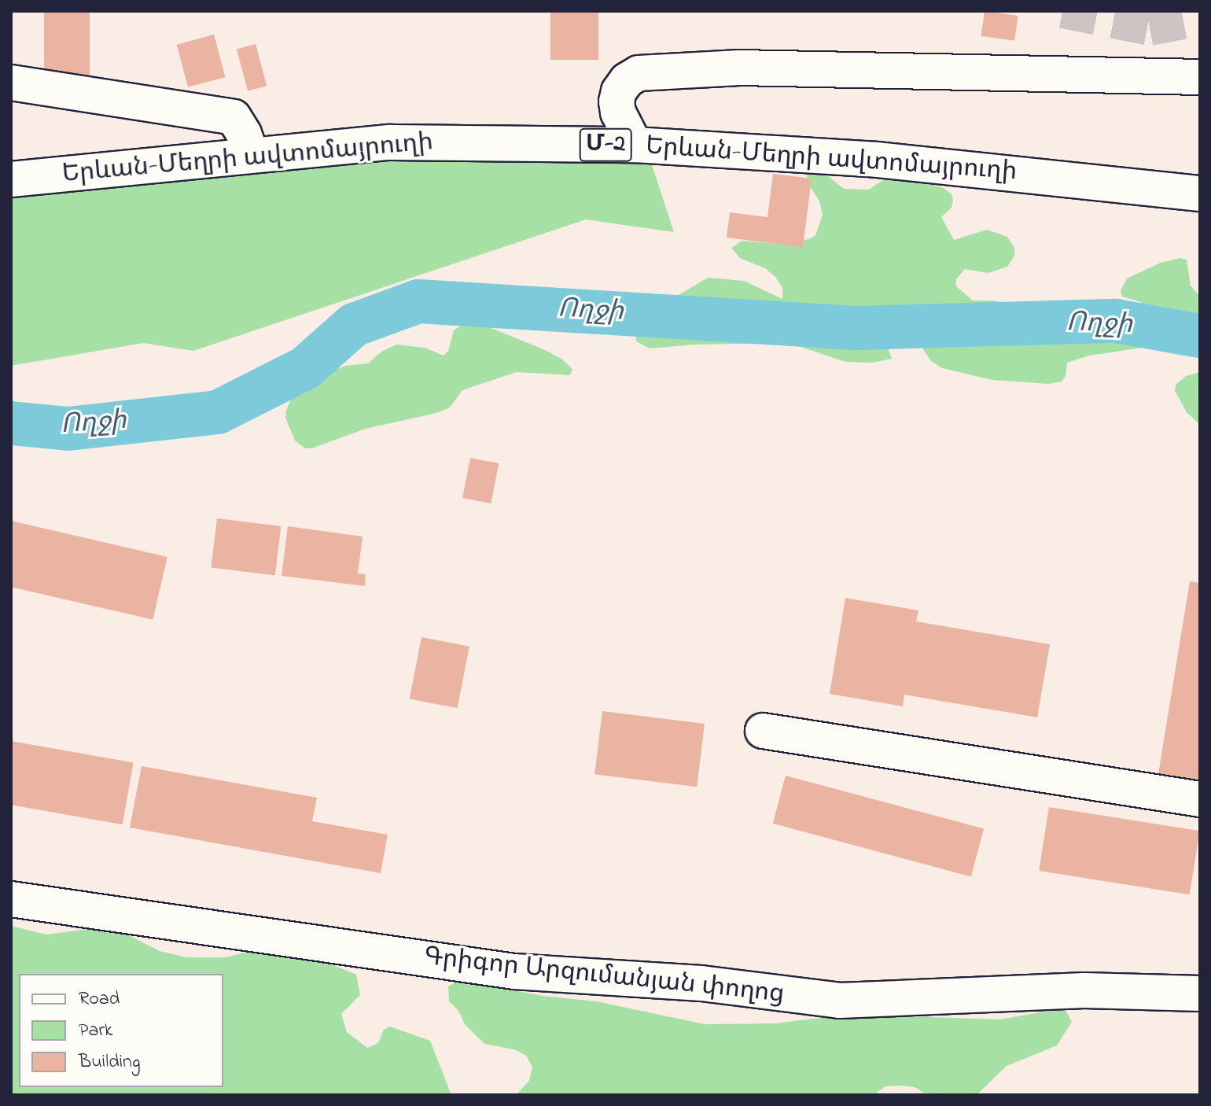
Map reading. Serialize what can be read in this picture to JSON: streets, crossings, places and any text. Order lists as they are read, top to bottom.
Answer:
{
  "streets": {
    "main road": ["Մ-2", "Երևան-Մեղրի ավտոմայրուղի", "Գրիգոր Արզումանյան փողոց"]
  },
  "water": ["Ողջի"],
  "legend": ["Road", "Park", "Building"]
}
